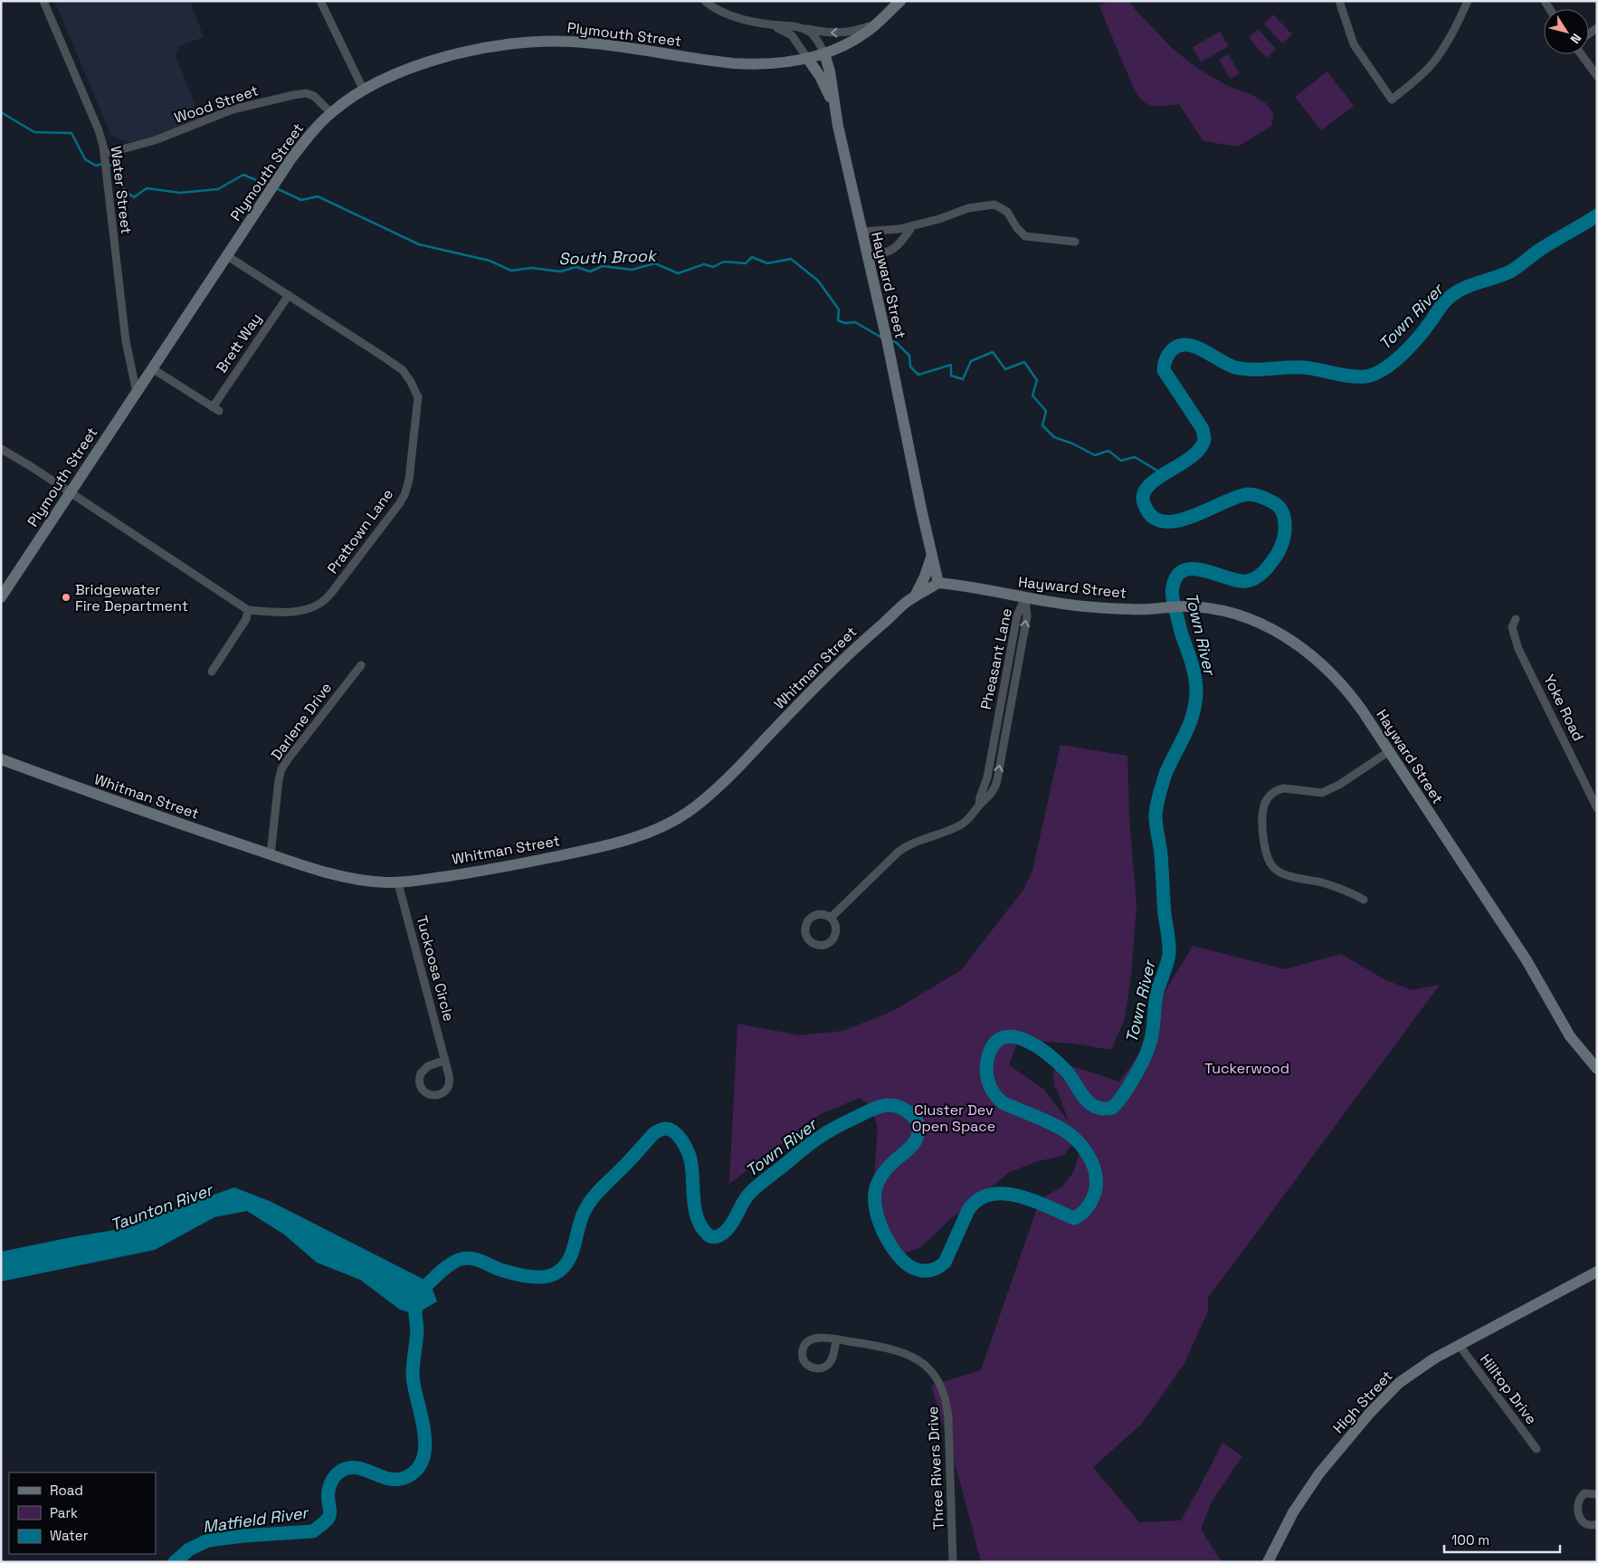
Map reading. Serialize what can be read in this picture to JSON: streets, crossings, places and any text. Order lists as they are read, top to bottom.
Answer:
{
  "streets": {
    "street": [
      "Plymouth Street",
      "Wood Street",
      "Water Street",
      "Hayward Street",
      "Brett Way",
      "Prattown Lane",
      "Pheasant Lane",
      "Whitman Street",
      "Yoke Road",
      "Darlene Drive",
      "Tuckoosa Circle",
      "Hilltop Drive",
      "High Street",
      "Three Rivers Drive"
    ]
  },
  "crossings": [
    ["Plymouth Street", "Wood Street"],
    ["Plymouth Street", "Water Street"],
    ["Plymouth Street", "Hayward Street"],
    ["Plymouth Street", "Brett Way"],
    ["Plymouth Street", "Prattown Lane"],
    ["Wood Street", "Water Street"],
    ["Hayward Street", "Pheasant Lane"],
    ["Hayward Street", "Whitman Street"],
    ["Brett Way", "Prattown Lane"],
    ["Whitman Street", "Darlene Drive"],
    ["Whitman Street", "Tuckoosa Circle"],
    ["Hilltop Drive", "High Street"]
  ],
  "water": [
    "South Brook",
    "Town River",
    "Taunton River",
    "Matfield River"
  ],
  "parks": ["Tuckerwood", "Cluster Dev Open Space"],
  "places": ["Bridgewater Fire Department"],
  "legend": ["Road", "Park", "Water"],
  "scale_bar": "100 m",
  "north": "bottom right"
}
